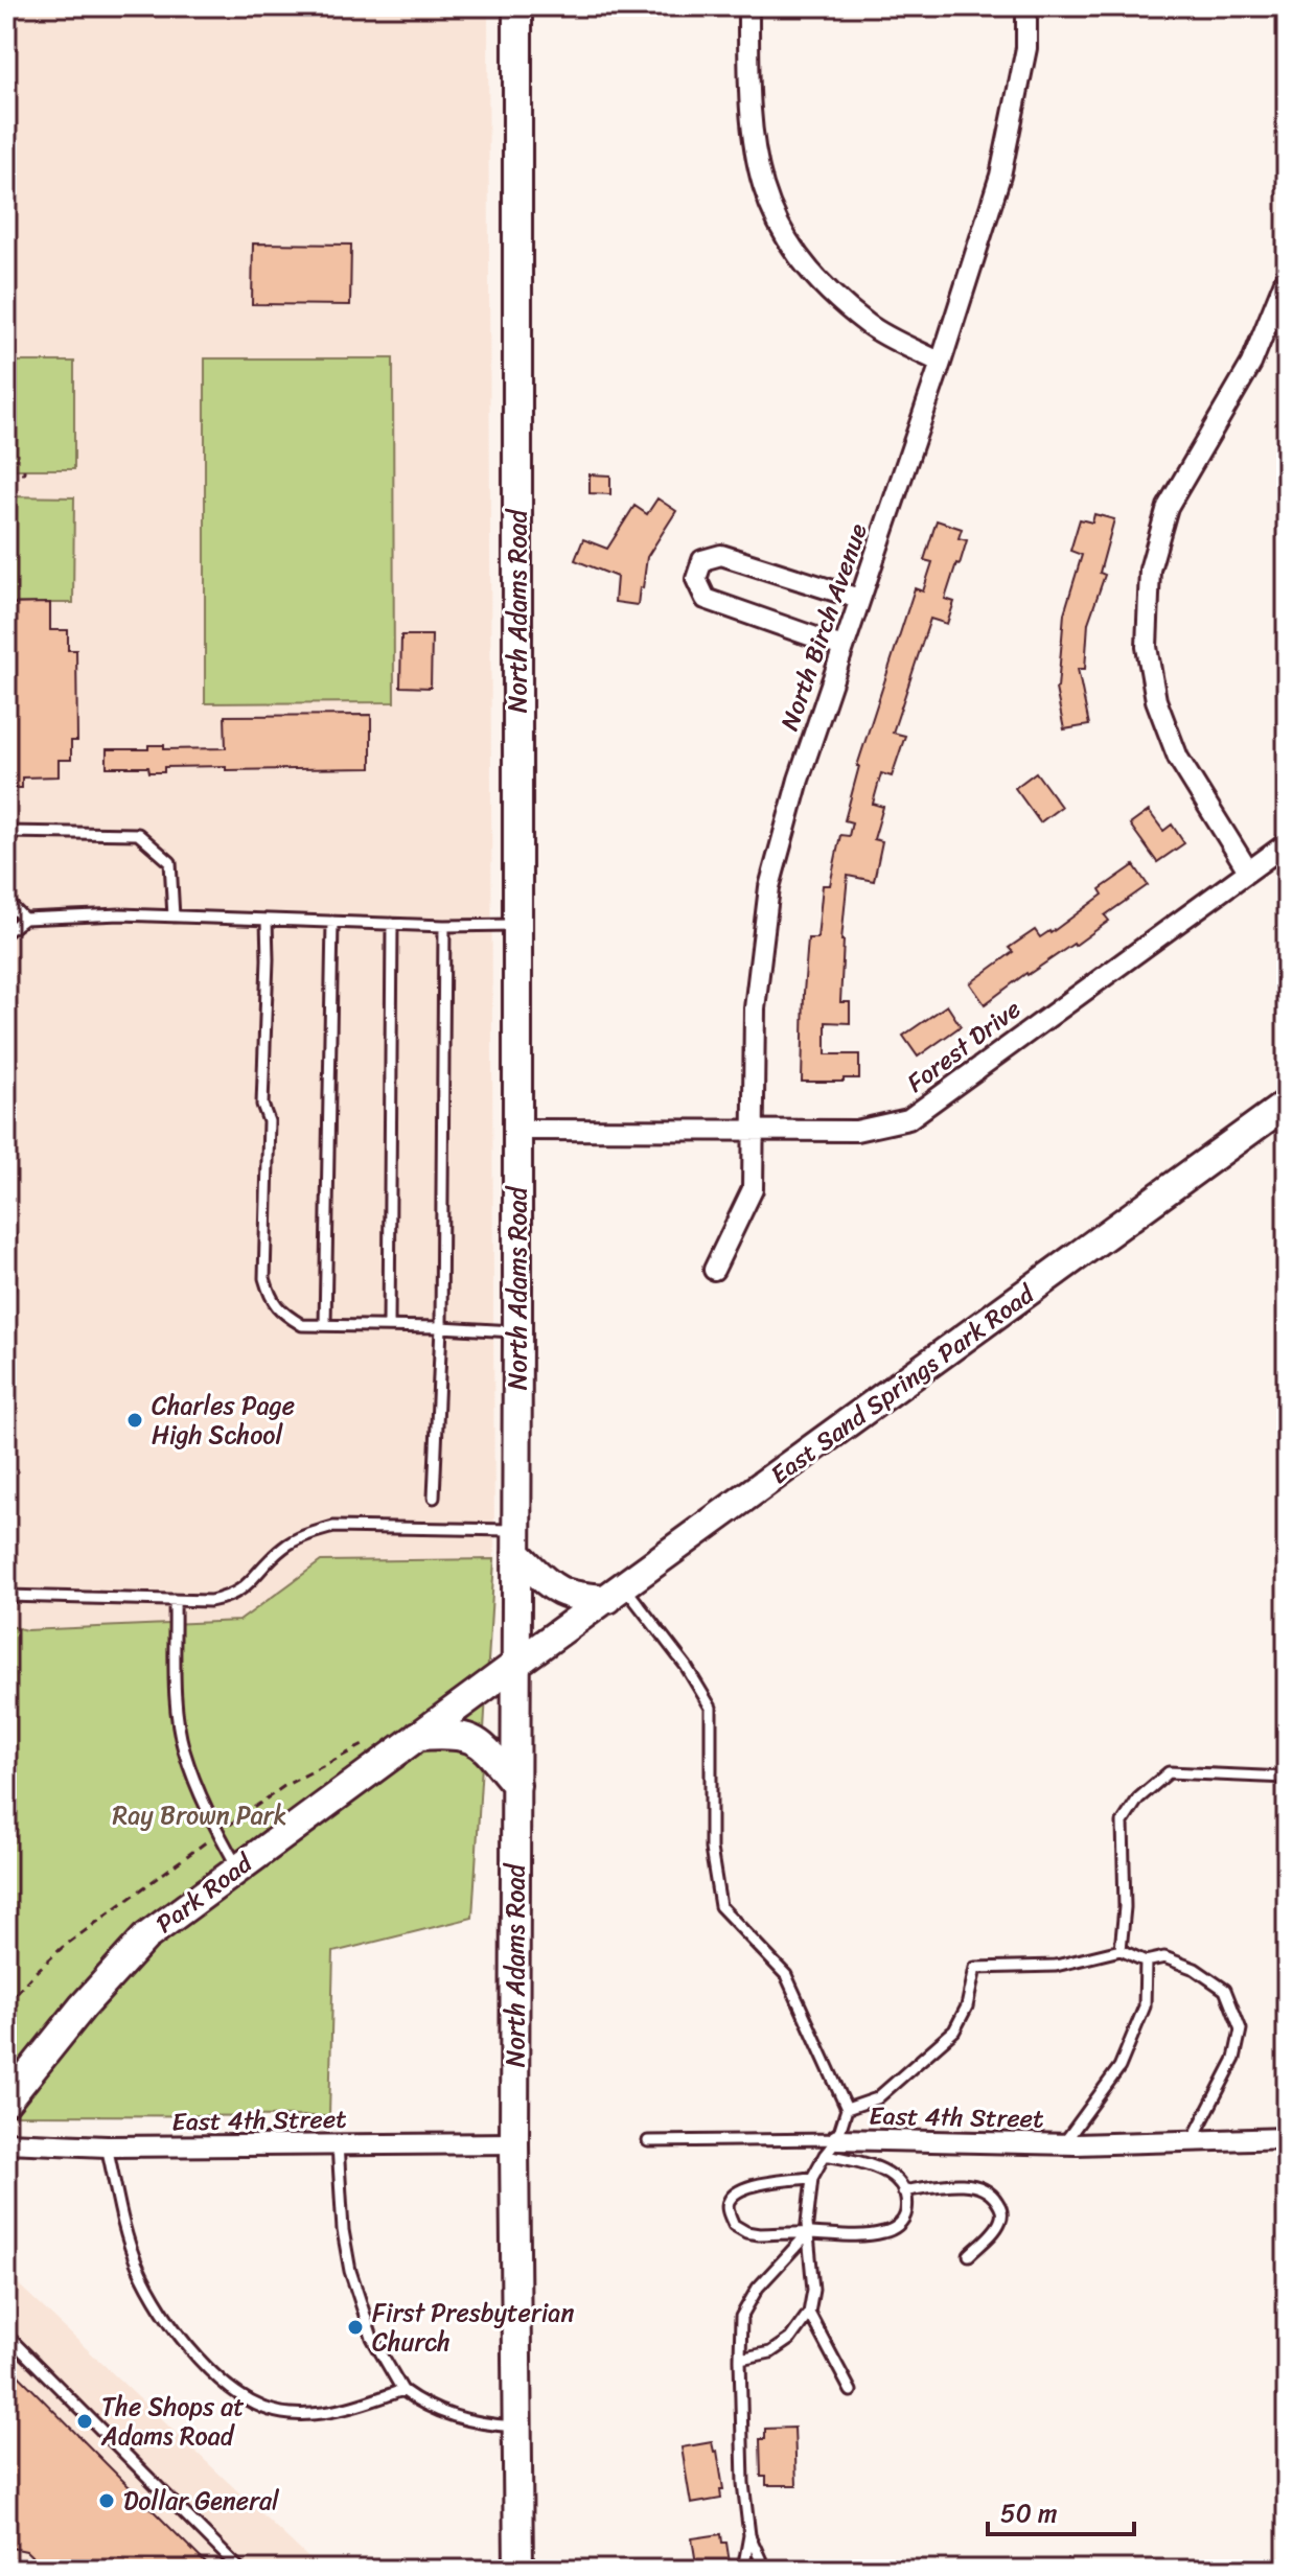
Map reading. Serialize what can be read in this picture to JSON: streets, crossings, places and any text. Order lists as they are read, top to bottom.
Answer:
{
  "streets": {
    "main road": ["North Adams Road", "East Sand Springs Park Road", "Park Road"],
    "street": ["North Birch Avenue", "Forest Drive", "East 4th Street"]
  },
  "crossings": [
    ["North Adams Road", "Forest Drive"],
    ["North Adams Road", "East Sand Springs Park Road"],
    ["North Adams Road", "Park Road"],
    ["North Adams Road", "East 4th Street"],
    ["North Birch Avenue", "Forest Drive"],
    ["East Sand Springs Park Road", "Park Road"]
  ],
  "parks": ["Ray Brown Park"],
  "places": [
    "Charles Page High School",
    "First Presbyterian Church",
    "The Shops at Adams Road",
    "Dollar General"
  ],
  "scale_bar": "50 m"
}
